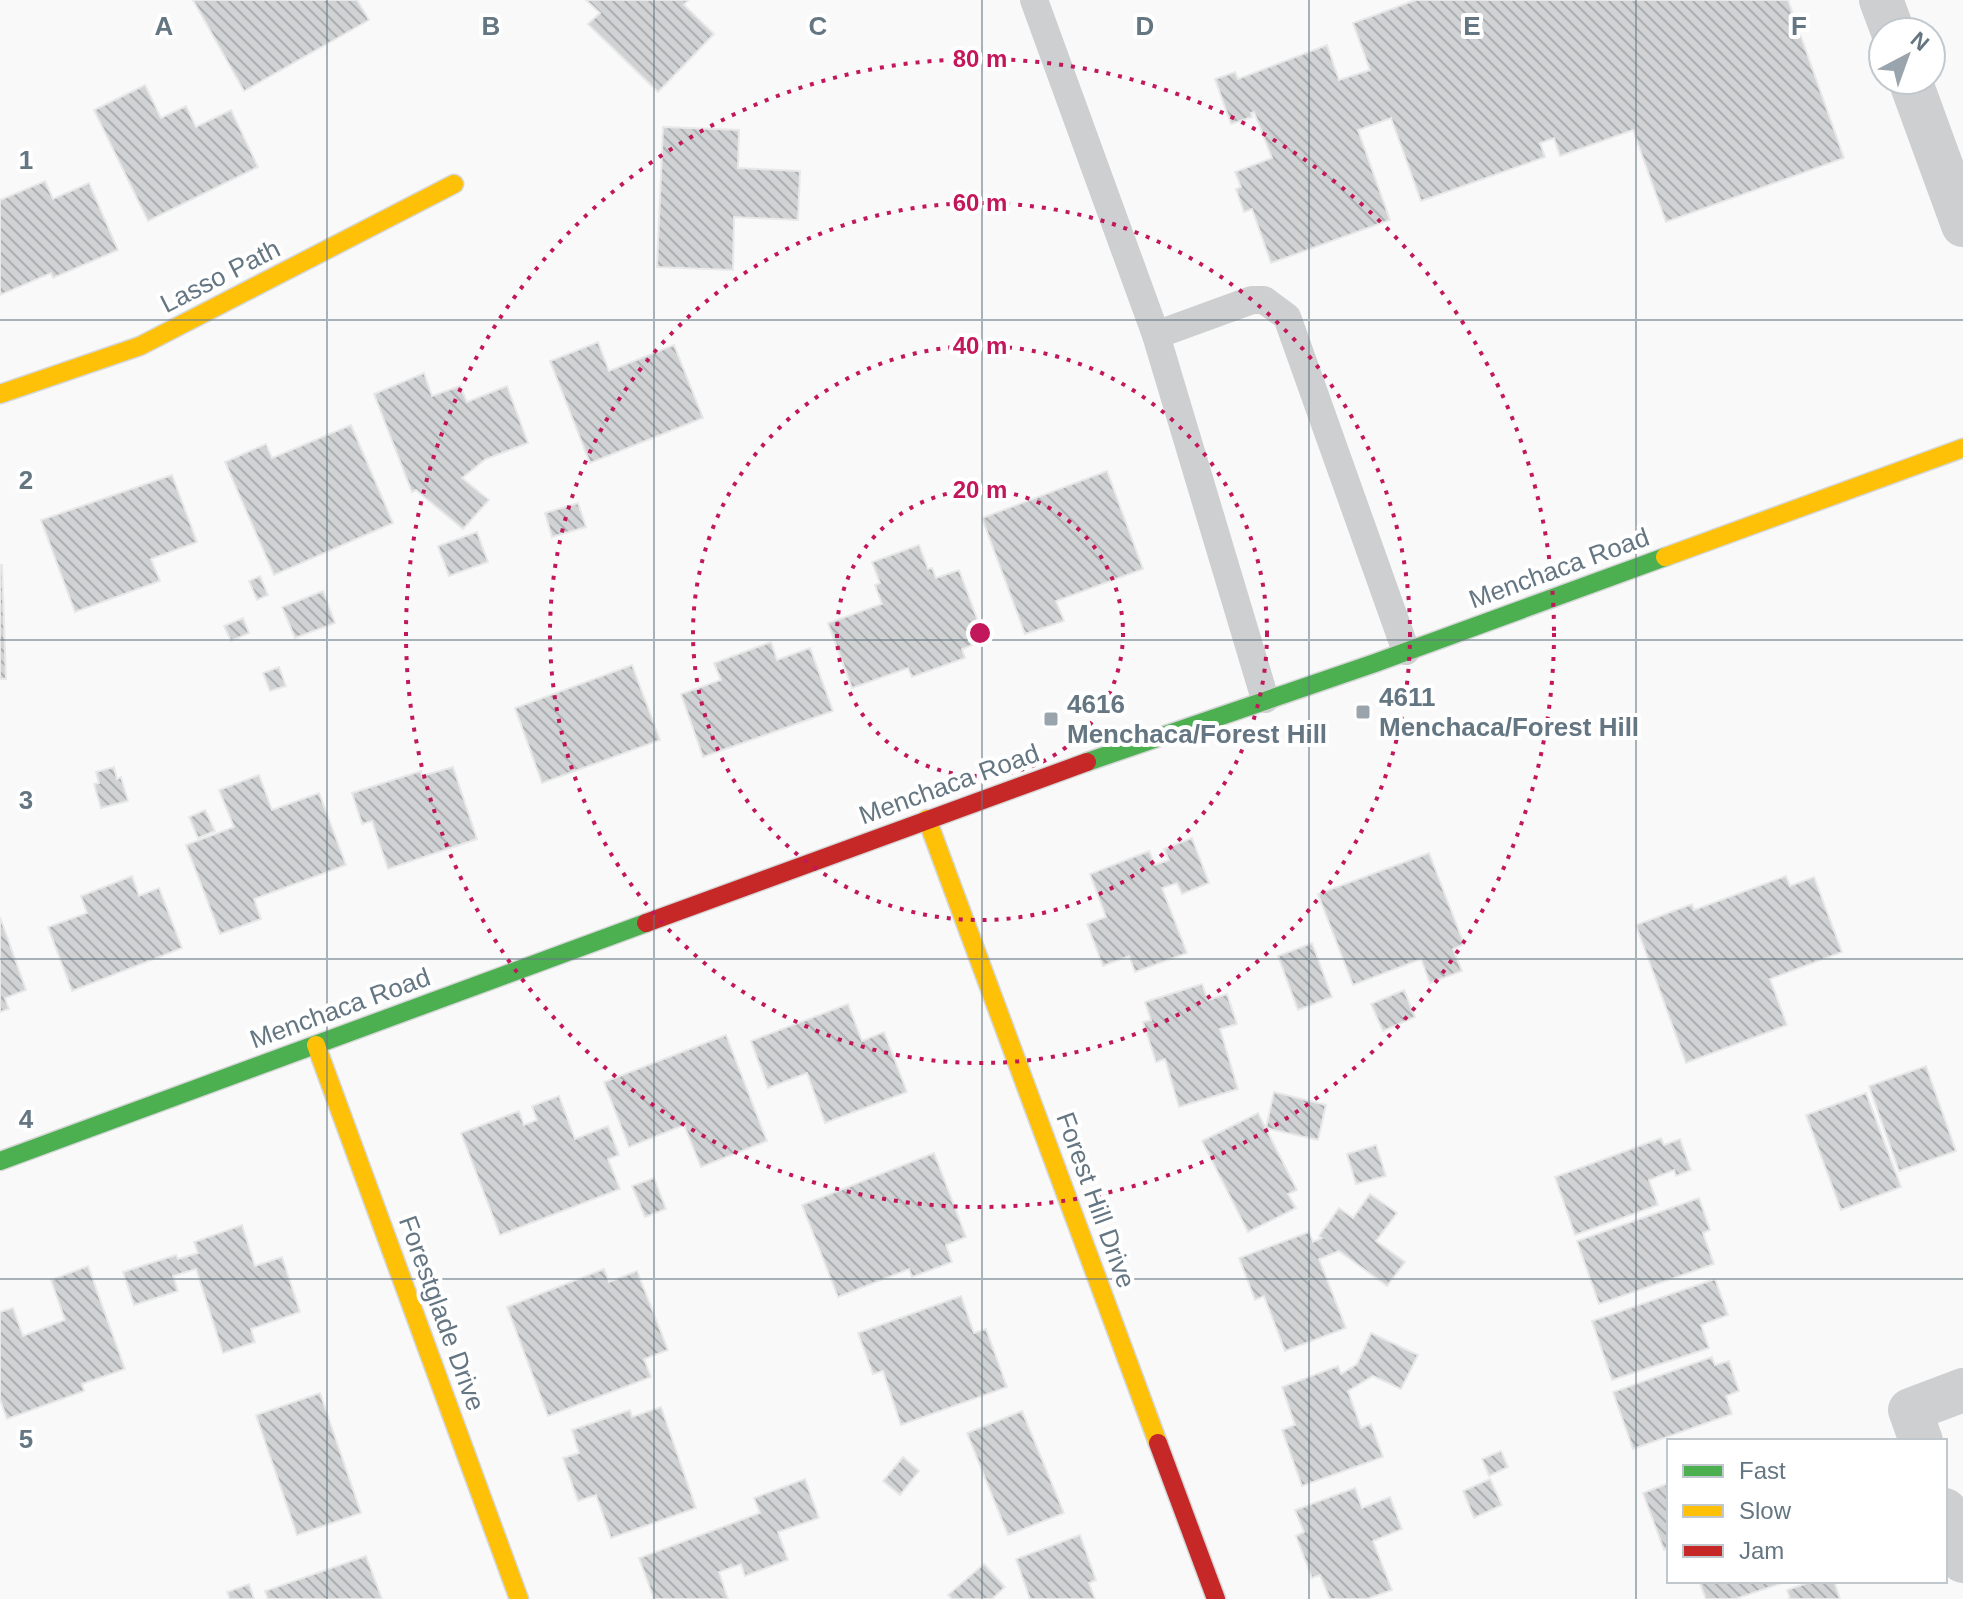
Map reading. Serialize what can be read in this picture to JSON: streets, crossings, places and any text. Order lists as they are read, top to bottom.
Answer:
{
  "streets": {
    "main road": [
      "Lasso Path",
      "Menchaca Road",
      "Forest Hill Drive",
      "Forestglade Drive"
    ]
  },
  "crossings": [
    ["Menchaca Road", "Forest Hill Drive"],
    ["Menchaca Road", "Forestglade Drive"]
  ],
  "places": {
    "transit": ["4611 Menchaca/Forest Hill", "4616 Menchaca/Forest Hill"]
  },
  "legend": ["Fast", "Slow", "Jam"],
  "north": "top right",
  "grid": {
    "columns": [
      "A",
      "B",
      "C",
      "D",
      "E",
      "F"
    ],
    "rows": [
      "1",
      "2",
      "3",
      "4",
      "5"
    ]
  },
  "rings": [
    "80 m",
    "60 m",
    "40 m",
    "20 m"
  ]
}
